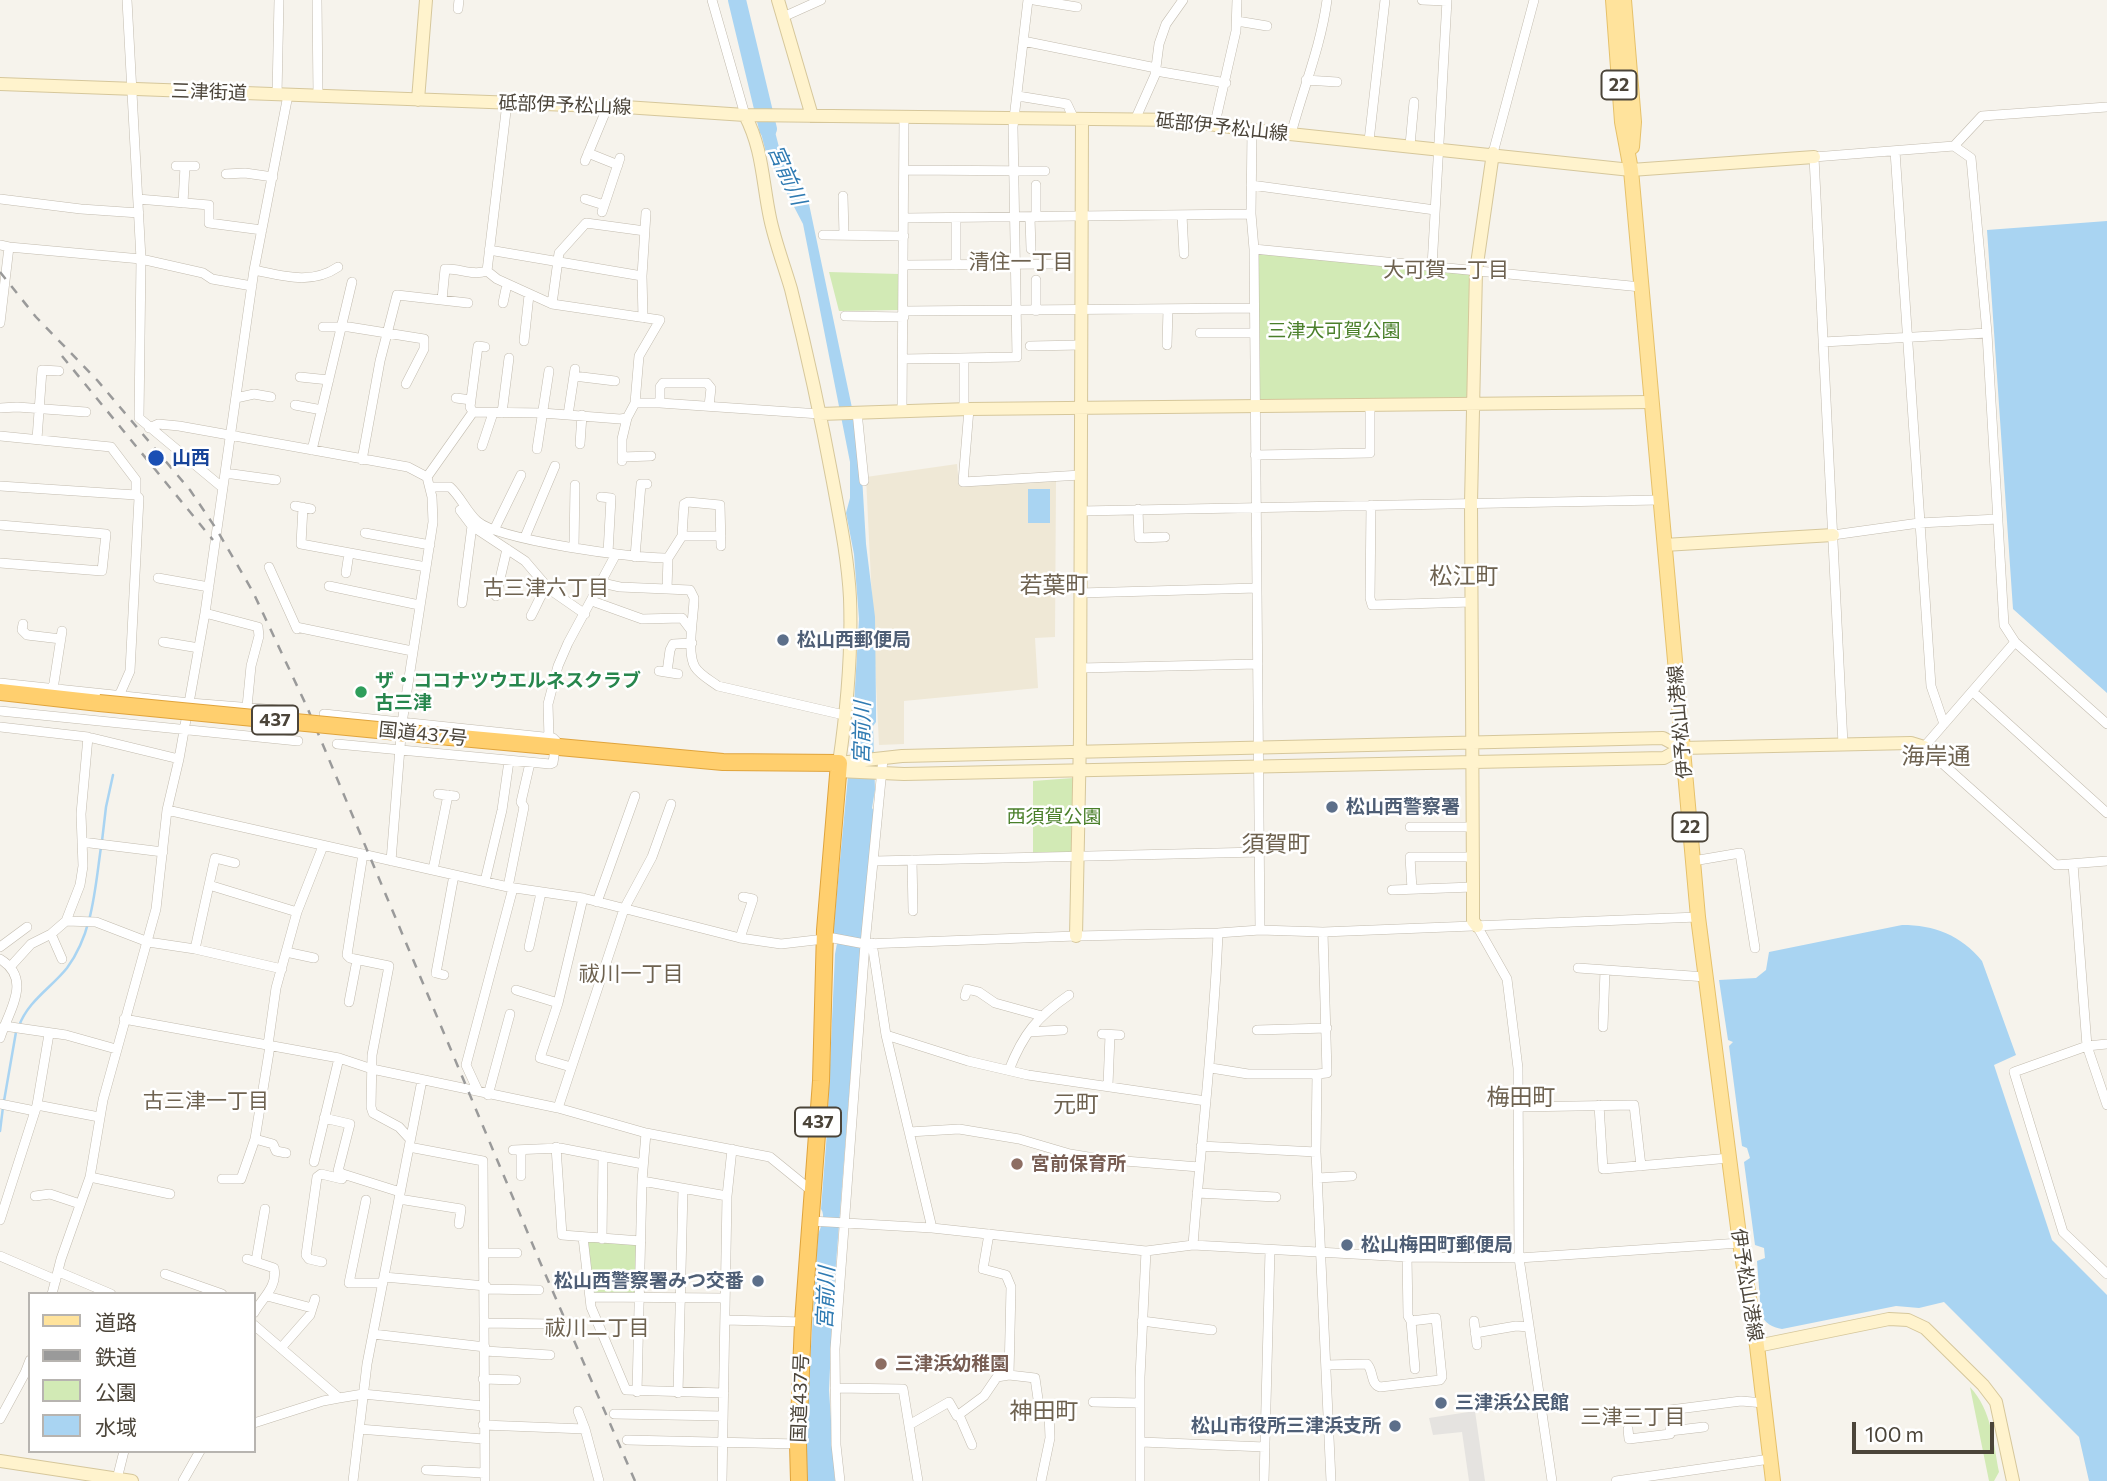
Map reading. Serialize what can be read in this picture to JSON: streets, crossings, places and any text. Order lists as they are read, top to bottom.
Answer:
{
  "streets": {
    "highway": ["437", "国道437号"],
    "main road": ["22", "伊予松山港線"],
    "street": ["三津街道", "砥部伊予松山線"]
  },
  "crossings": [
    ["三津街道", "砥部伊予松山線"],
    ["砥部伊予松山線", "伊予松山港線"]
  ],
  "districts": [
    "清住一丁目",
    "大可賀一丁目",
    "松江町",
    "若葉町",
    "古三津六丁目",
    "海岸通",
    "須賀町",
    "祓川一丁目",
    "梅田町",
    "古三津一丁目",
    "元町",
    "祓川二丁目",
    "神田町",
    "三津三丁目"
  ],
  "water": ["宮前川"],
  "parks": ["三津大可賀公園", "西須賀公園"],
  "places": [
    "山西",
    "松山西郵便局",
    "ザ・ココナツウエルネスクラブ 古三津",
    "松山西警察署",
    "宮前保育所",
    "松山梅田町郵便局",
    "松山西警察署みつ交番",
    "三津浜幼稚園",
    "三津浜公民館",
    "松山市役所三津浜支所"
  ],
  "legend": [
    "道路",
    "鉄道",
    "公園",
    "水域"
  ],
  "scale_bar": "100 m"
}
